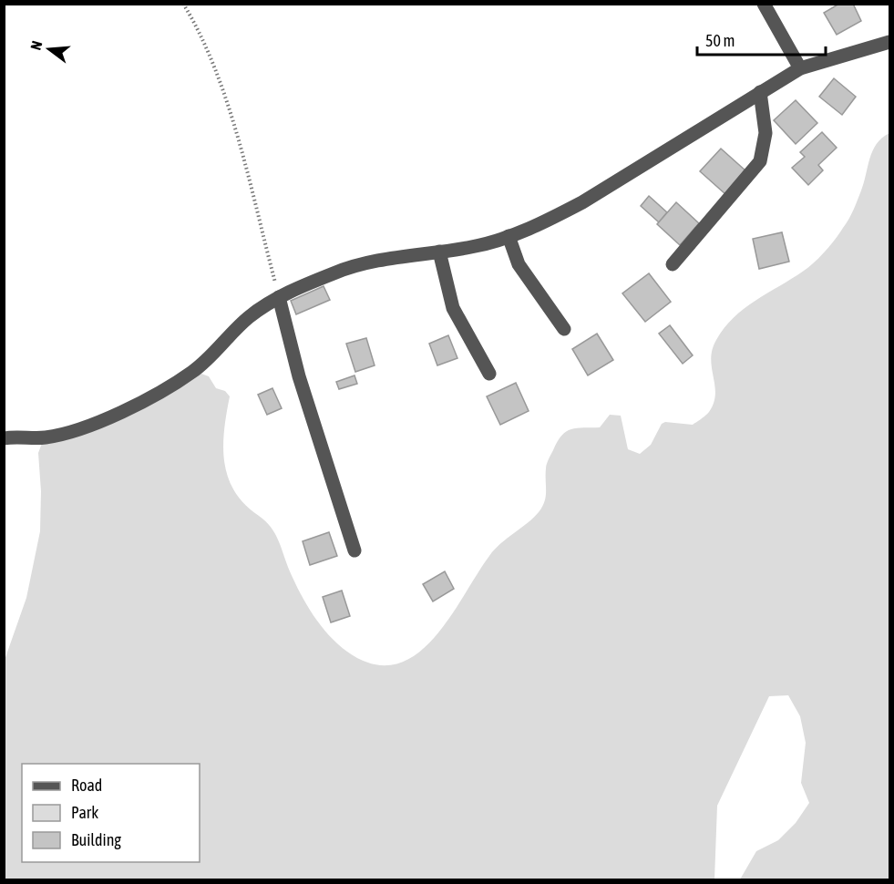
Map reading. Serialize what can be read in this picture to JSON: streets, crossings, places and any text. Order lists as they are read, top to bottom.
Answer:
{
  "legend": ["Road", "Park", "Building"],
  "scale_bar": "50 m",
  "north": "left"
}
